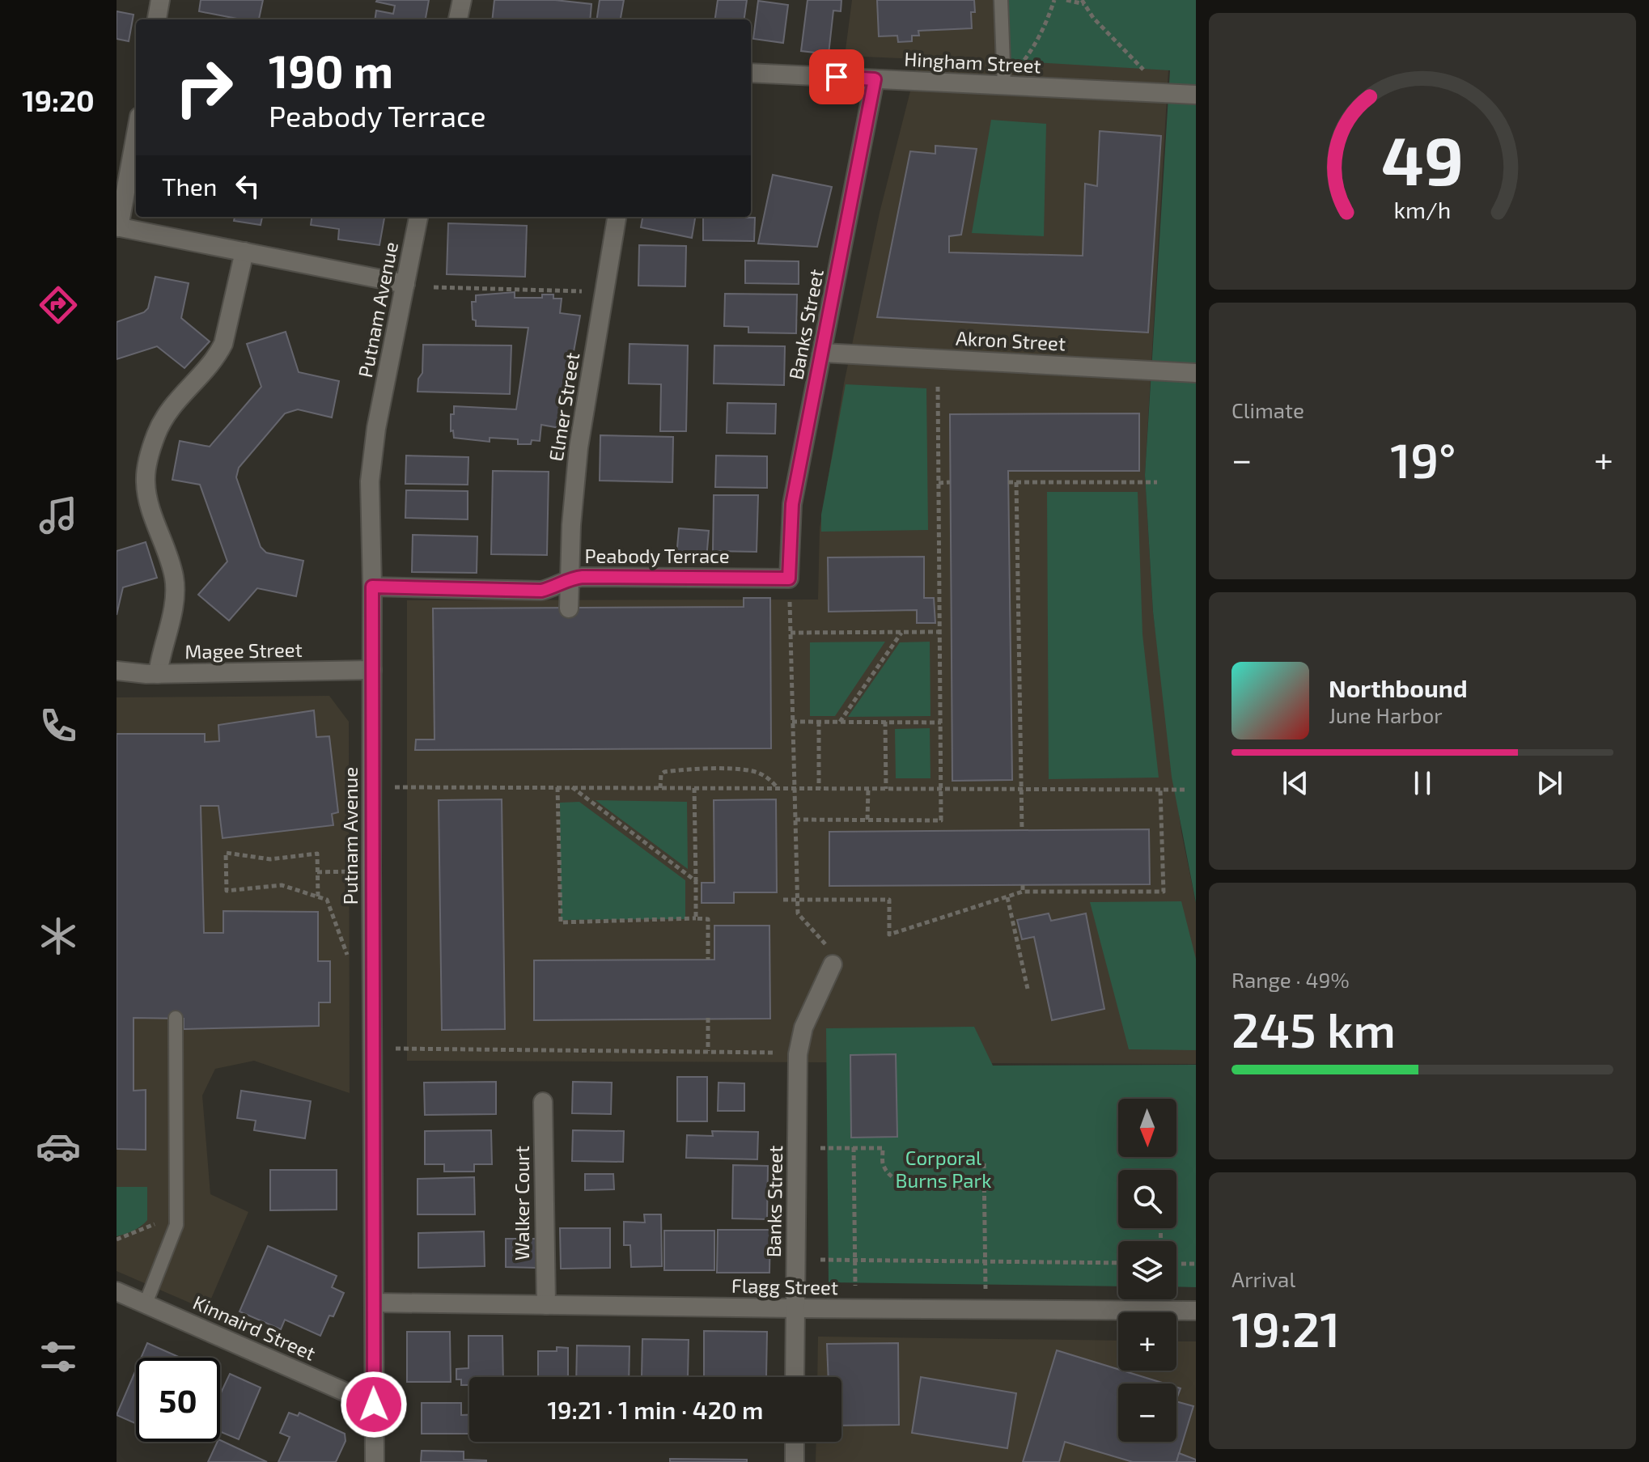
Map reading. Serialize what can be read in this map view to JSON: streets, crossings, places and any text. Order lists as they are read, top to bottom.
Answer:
{
  "streets": {
    "street": [
      "Hingham Street",
      "Putnam Avenue",
      "Banks Street",
      "Akron Street",
      "Elmer Street",
      "Peabody Terrace",
      "Magee Street",
      "Walker Court",
      "Flagg Street",
      "Kinnaird Street"
    ]
  },
  "crossings": [
    ["Hingham Street", "Banks Street"],
    ["Putnam Avenue", "Peabody Terrace"],
    ["Putnam Avenue", "Magee Street"],
    ["Putnam Avenue", "Flagg Street"],
    ["Putnam Avenue", "Kinnaird Street"],
    ["Banks Street", "Akron Street"],
    ["Banks Street", "Peabody Terrace"],
    ["Banks Street", "Flagg Street"],
    ["Elmer Street", "Peabody Terrace"],
    ["Walker Court", "Flagg Street"]
  ],
  "parks": ["Corporal Burns Park"],
  "north": "bottom",
  "page": {
    "tabs": "19:20",
    "turn": ["190 m", "Peabody Terrace"],
    "then": "Then",
    "tile": [
      "Climate",
      ["Range · 49%", "245 km"],
      ["Arrival", "19:21"]
    ],
    "heat": ["−", "19°", "+"],
    "song": ["Northbound", "June Harbor"],
    "map_buttons": ["+", "−"],
    "limit": "50",
    "trip": "19:21 · 1 min · 420 m",
    "gauge": ["49", "km/h"]
  }
}
